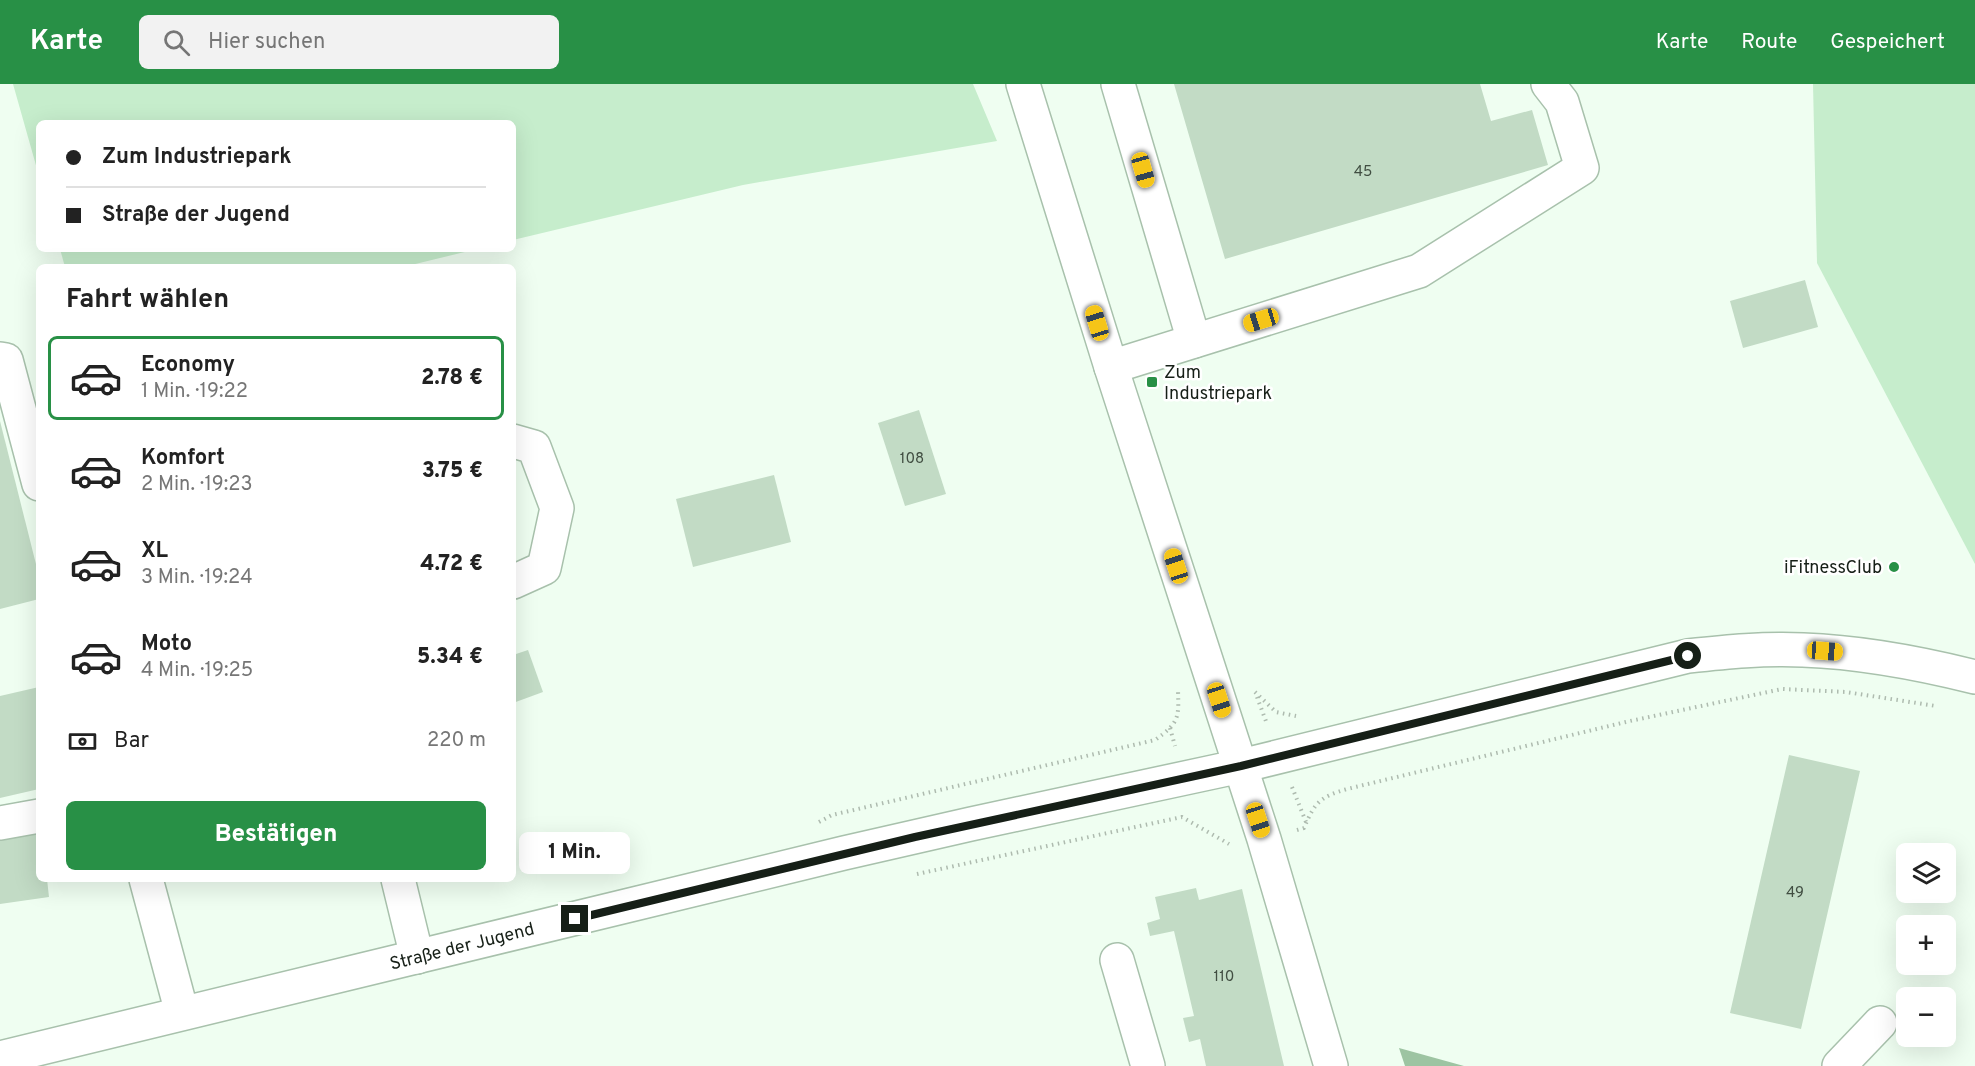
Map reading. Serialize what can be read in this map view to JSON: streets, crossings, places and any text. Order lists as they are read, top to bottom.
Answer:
{
  "streets": {
    "street": ["Straße der Jugend"]
  },
  "places": {
    "transit": ["Zum Industriepark"],
    "other": ["iFitnessClub"]
  },
  "house_numbers": [
    "45",
    "108",
    "49",
    "110"
  ],
  "page": {
    "header": "Karte",
    "search": "Hier suchen",
    "nav": ["Karte", "Route", "Gespeichert"],
    "banner": ["Zum Industriepark", "Straße der Jugend"],
    "heading": "Fahrt wählen",
    "list": [
      {
        "name": "Economy",
        "note": "1 Min. · 19:22",
        "value": "2.78 €"
      },
      {
        "name": "Komfort",
        "note": "2 Min. · 19:23",
        "value": "3.75 €"
      },
      {
        "name": "XL",
        "note": "3 Min. · 19:24",
        "value": "4.72 €"
      },
      {
        "name": "Moto",
        "note": "4 Min. · 19:25",
        "value": "5.34 €"
      }
    ],
    "pay": ["Bar", "220 m"],
    "buttons": "Bestätigen",
    "bubble": "1 Min.",
    "map_buttons": ["+", "−"]
  }
}
